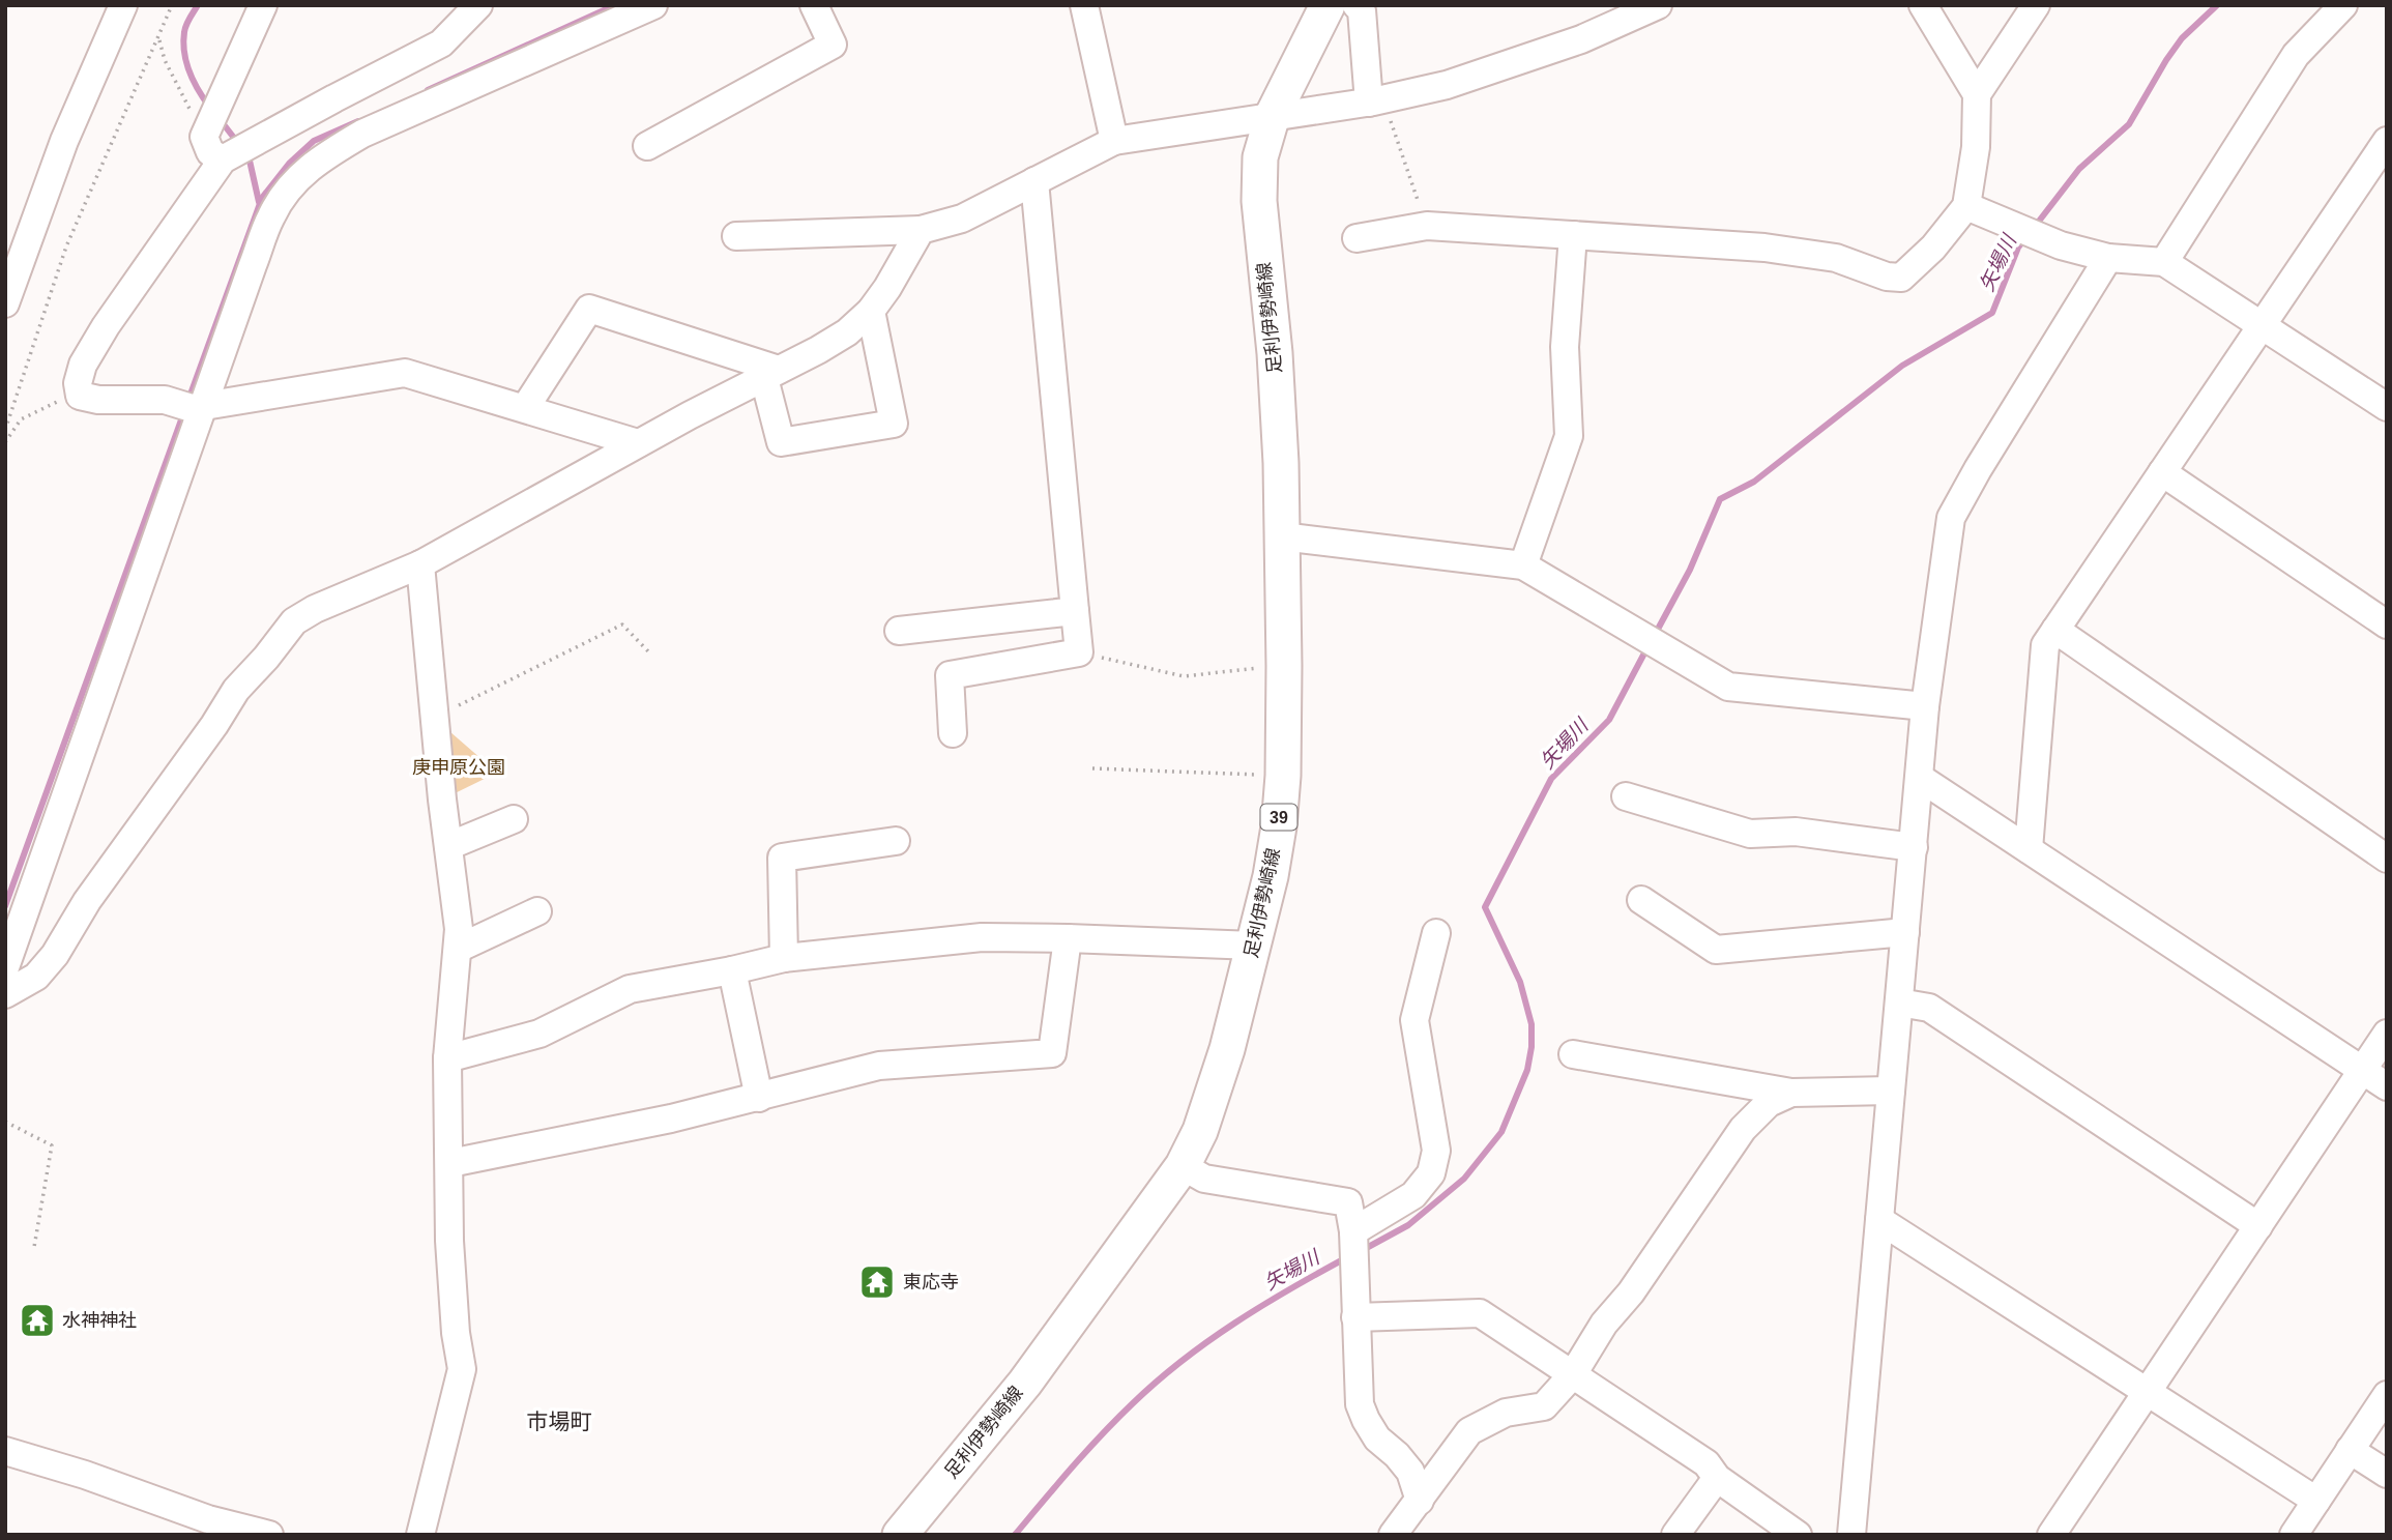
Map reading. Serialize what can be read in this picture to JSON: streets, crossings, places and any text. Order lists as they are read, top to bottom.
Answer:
{
  "streets": {
    "main road": ["足利伊勢崎線", "39"]
  },
  "districts": ["市場町"],
  "water": ["矢場川"],
  "parks": ["庚申原公園"],
  "places": {
    "temple": ["東応寺", "水神神社"]
  }
}
